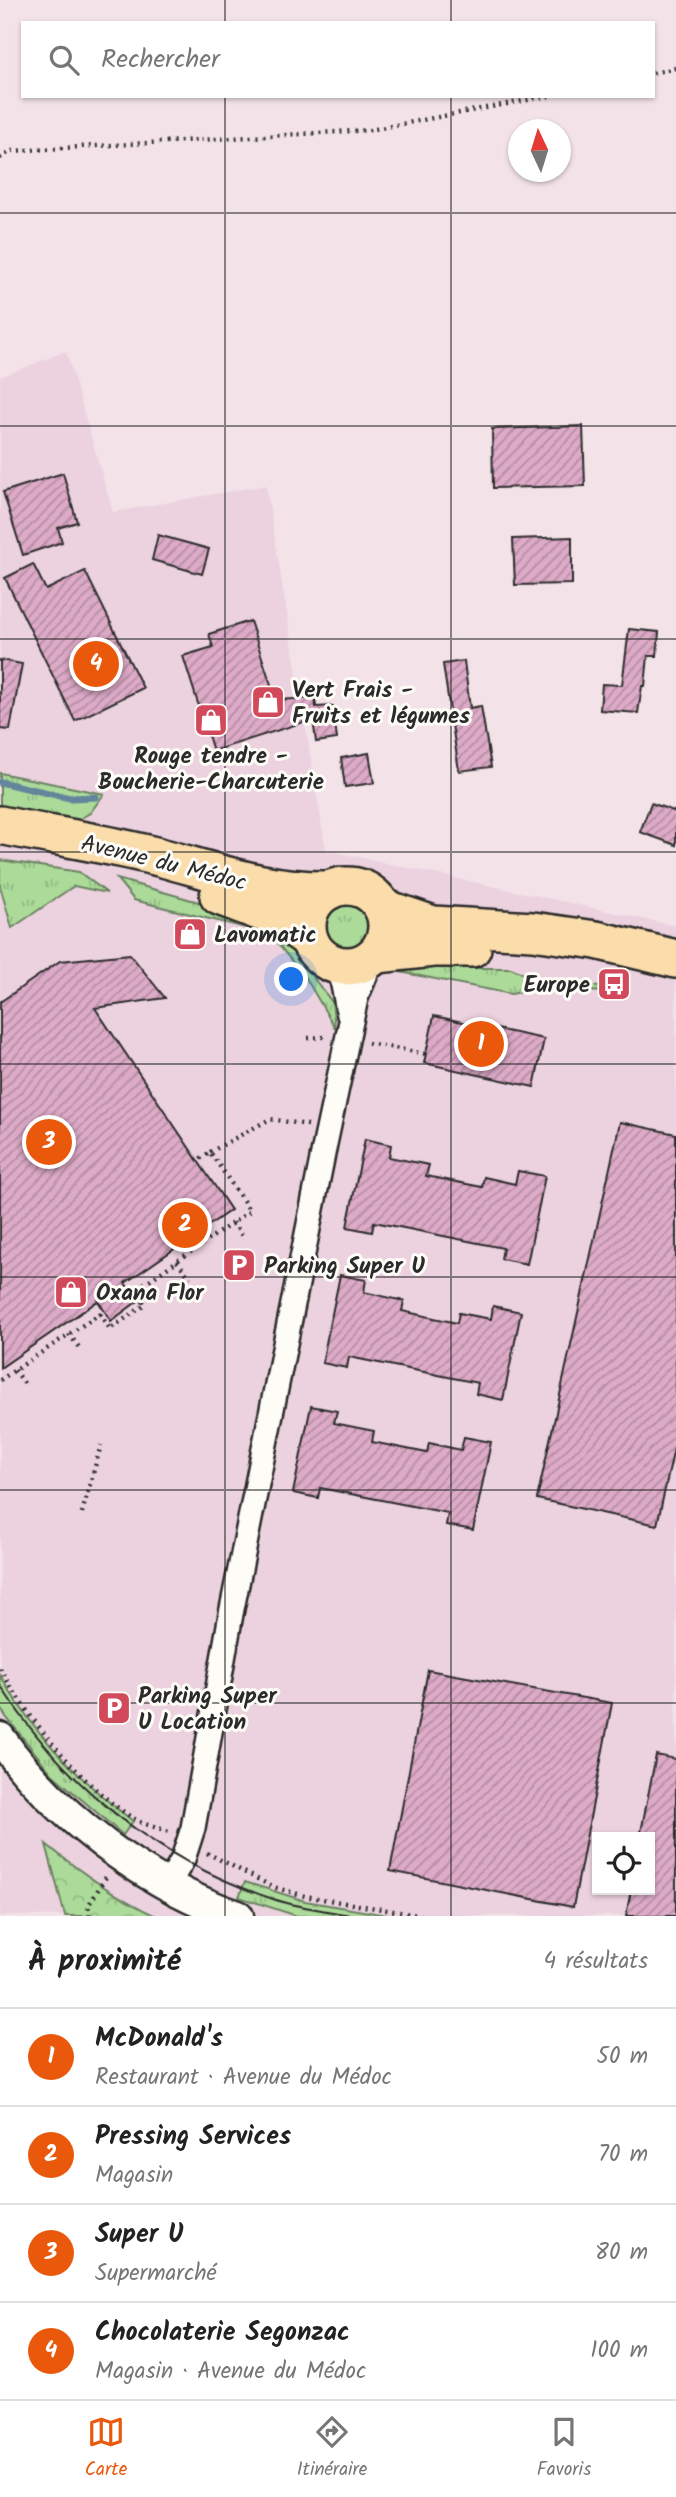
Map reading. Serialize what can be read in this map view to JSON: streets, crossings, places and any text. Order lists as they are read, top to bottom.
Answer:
{
  "streets": {
    "main road": ["Avenue du Médoc"]
  },
  "places": {
    "shop": [
      "Vert Frais - Fruits et légumes",
      "Rouge tendre - Boucherie-Charcuterie",
      "Lavomatic",
      "Oxana Flor"
    ],
    "bus stop": ["Europe"],
    "parking": ["Parking Super U", "Parking Super U Location"]
  },
  "north": "top",
  "page": {
    "search": "Rechercher",
    "pins": [
      "4",
      "1",
      "3",
      "2"
    ],
    "heading": ["À proximité", "4 résultats"],
    "list": [
      {
        "mark": "1",
        "name": "McDonald's",
        "note": "Restaurant · Avenue du Médoc",
        "value": "50 m"
      },
      {
        "mark": "2",
        "name": "Pressing Services",
        "note": "Magasin",
        "value": "70 m"
      },
      {
        "mark": "3",
        "name": "Super U",
        "note": "Supermarché",
        "value": "80 m"
      },
      {
        "mark": "4",
        "name": "Chocolaterie Segonzac",
        "note": "Magasin · Avenue du Médoc",
        "value": "100 m"
      }
    ],
    "nav": ["Carte", "Itinéraire", "Favoris"]
  }
}
